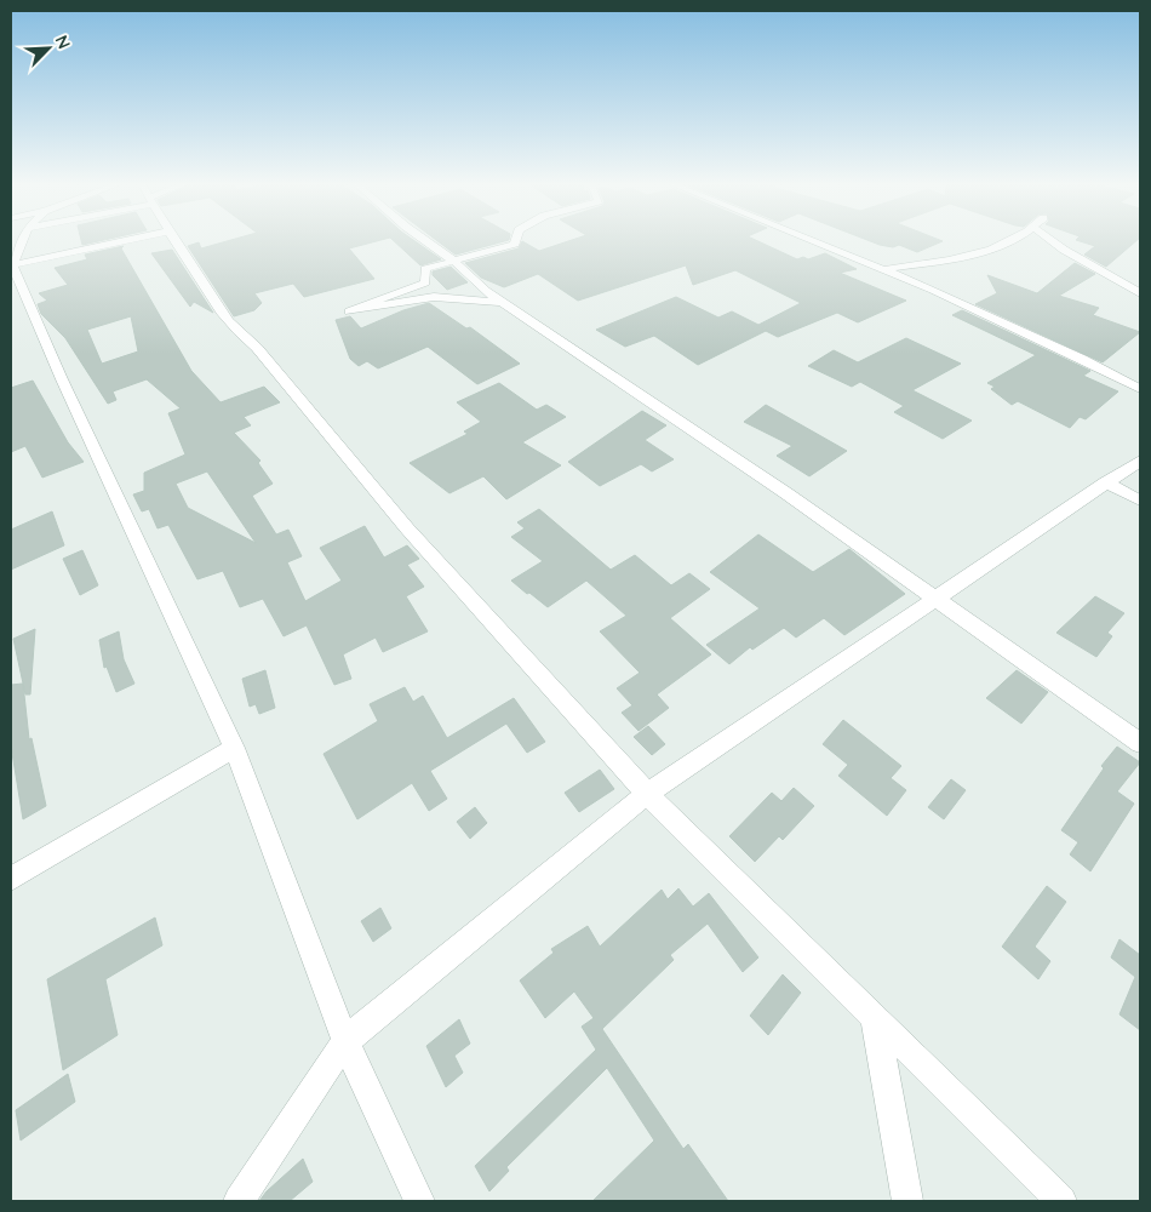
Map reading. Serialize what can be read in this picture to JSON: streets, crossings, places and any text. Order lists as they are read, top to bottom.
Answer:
{
  "north": "top right"
}
